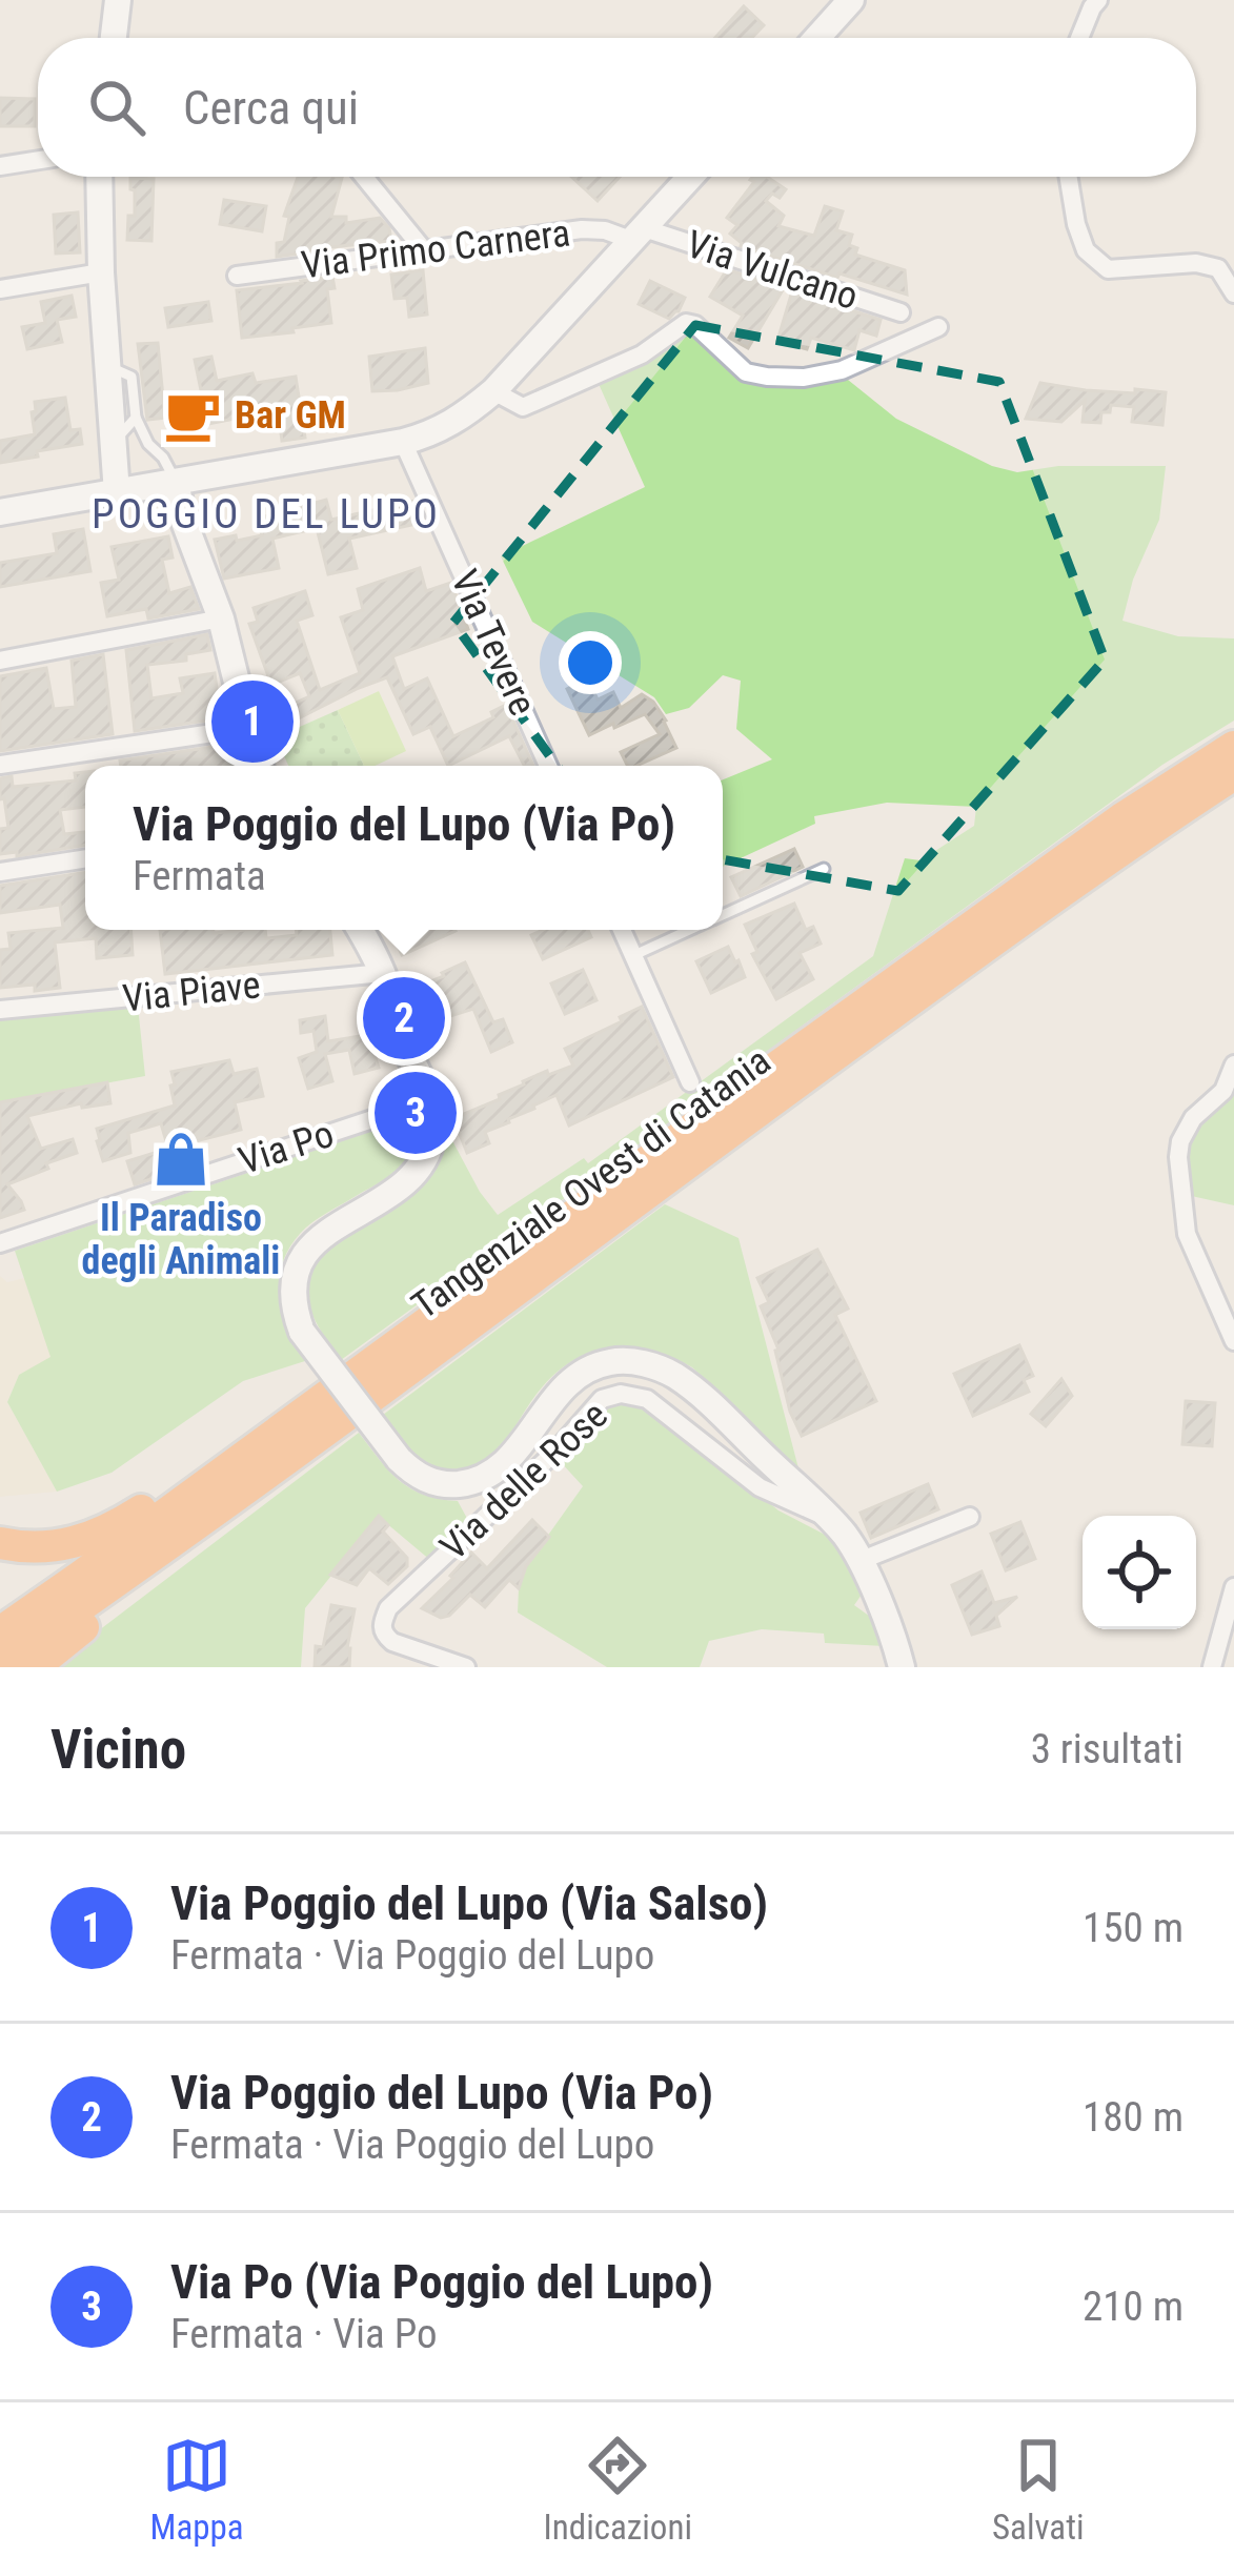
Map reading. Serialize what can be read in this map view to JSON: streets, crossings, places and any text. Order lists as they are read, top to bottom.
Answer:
{
  "streets": {
    "highway": ["Tangenziale Ovest di Catania"],
    "street": [
      "Via Primo Carnera",
      "Via Vulcano",
      "Via Tevere",
      "Via Piave",
      "Via Po",
      "Via delle Rose"
    ]
  },
  "crossings": [
    ["Via Primo Carnera", "Via Vulcano"]
  ],
  "districts": ["POGGIO DEL LUPO"],
  "places": {
    "cafe": ["Bar GM"],
    "shop": ["Il Paradiso degli Animali"]
  },
  "page": {
    "search": "Cerca qui",
    "pins": ["1", "2", "3"],
    "popup": ["Via Poggio del Lupo (Via Po)", "Fermata"],
    "heading": ["Vicino", "3 risultati"],
    "list": [
      {
        "mark": "1",
        "name": "Via Poggio del Lupo (Via Salso)",
        "note": "Fermata · Via Poggio del Lupo",
        "value": "150 m"
      },
      {
        "mark": "2",
        "name": "Via Poggio del Lupo (Via Po)",
        "note": "Fermata · Via Poggio del Lupo",
        "value": "180 m"
      },
      {
        "mark": "3",
        "name": "Via Po (Via Poggio del Lupo)",
        "note": "Fermata · Via Po",
        "value": "210 m"
      }
    ],
    "nav": ["Mappa", "Indicazioni", "Salvati"]
  }
}
